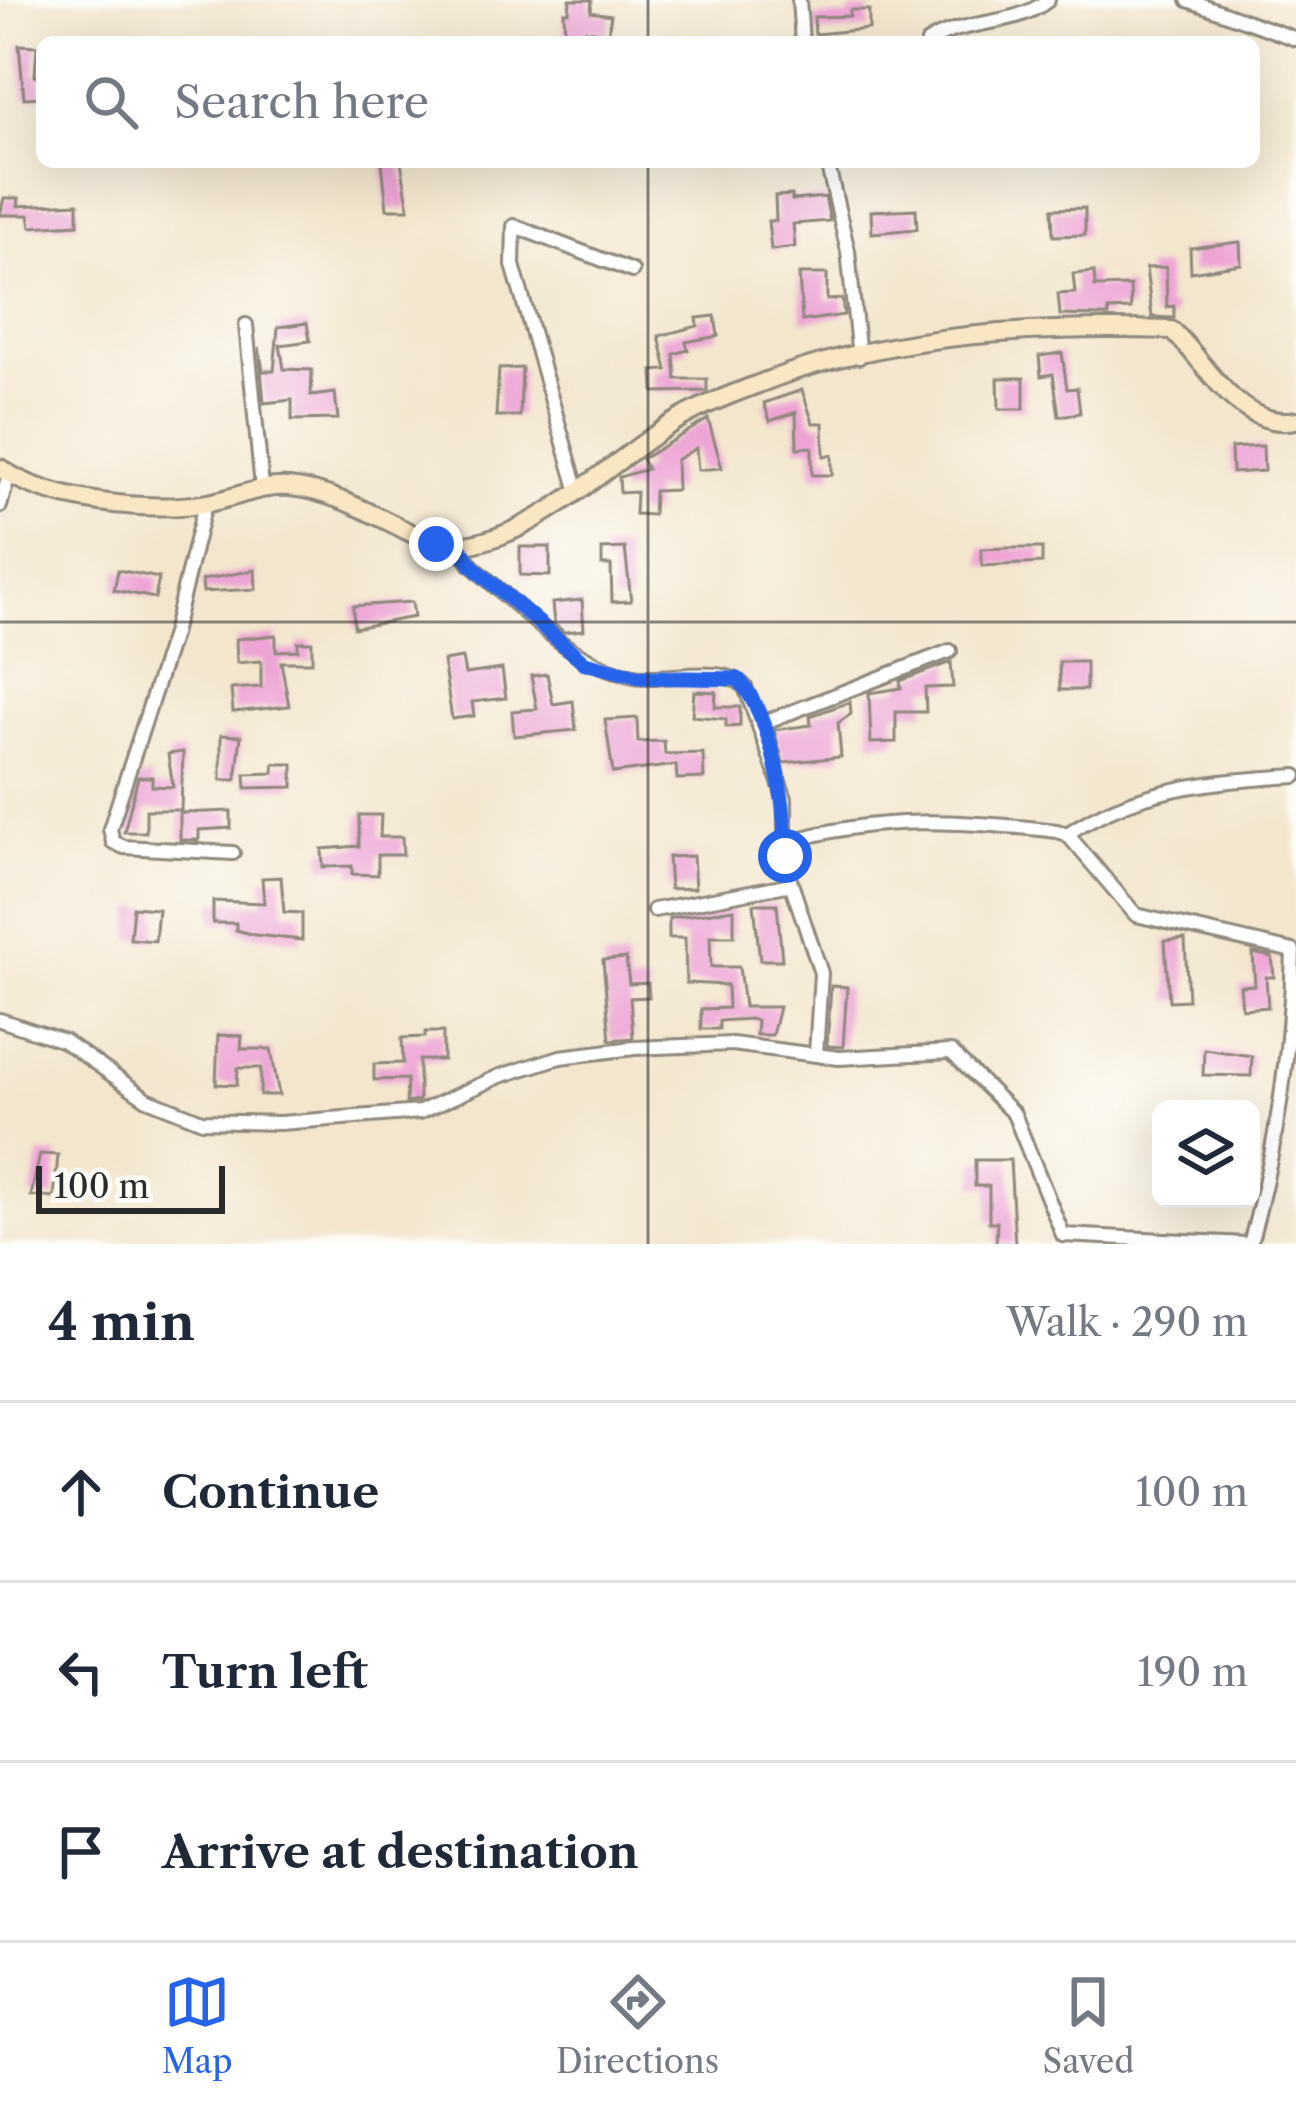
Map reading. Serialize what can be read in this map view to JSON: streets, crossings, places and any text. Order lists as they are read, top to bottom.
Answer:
{
  "scale_bar": "100 m",
  "page": {
    "search": "Search here",
    "scale": "100 m",
    "heading": ["4 min", "Walk · 290 m"],
    "list": [
      ["Continue", "100 m"],
      ["Turn left", "190 m"],
      "Arrive at destination"
    ],
    "nav": ["Map", "Directions", "Saved"]
  }
}
